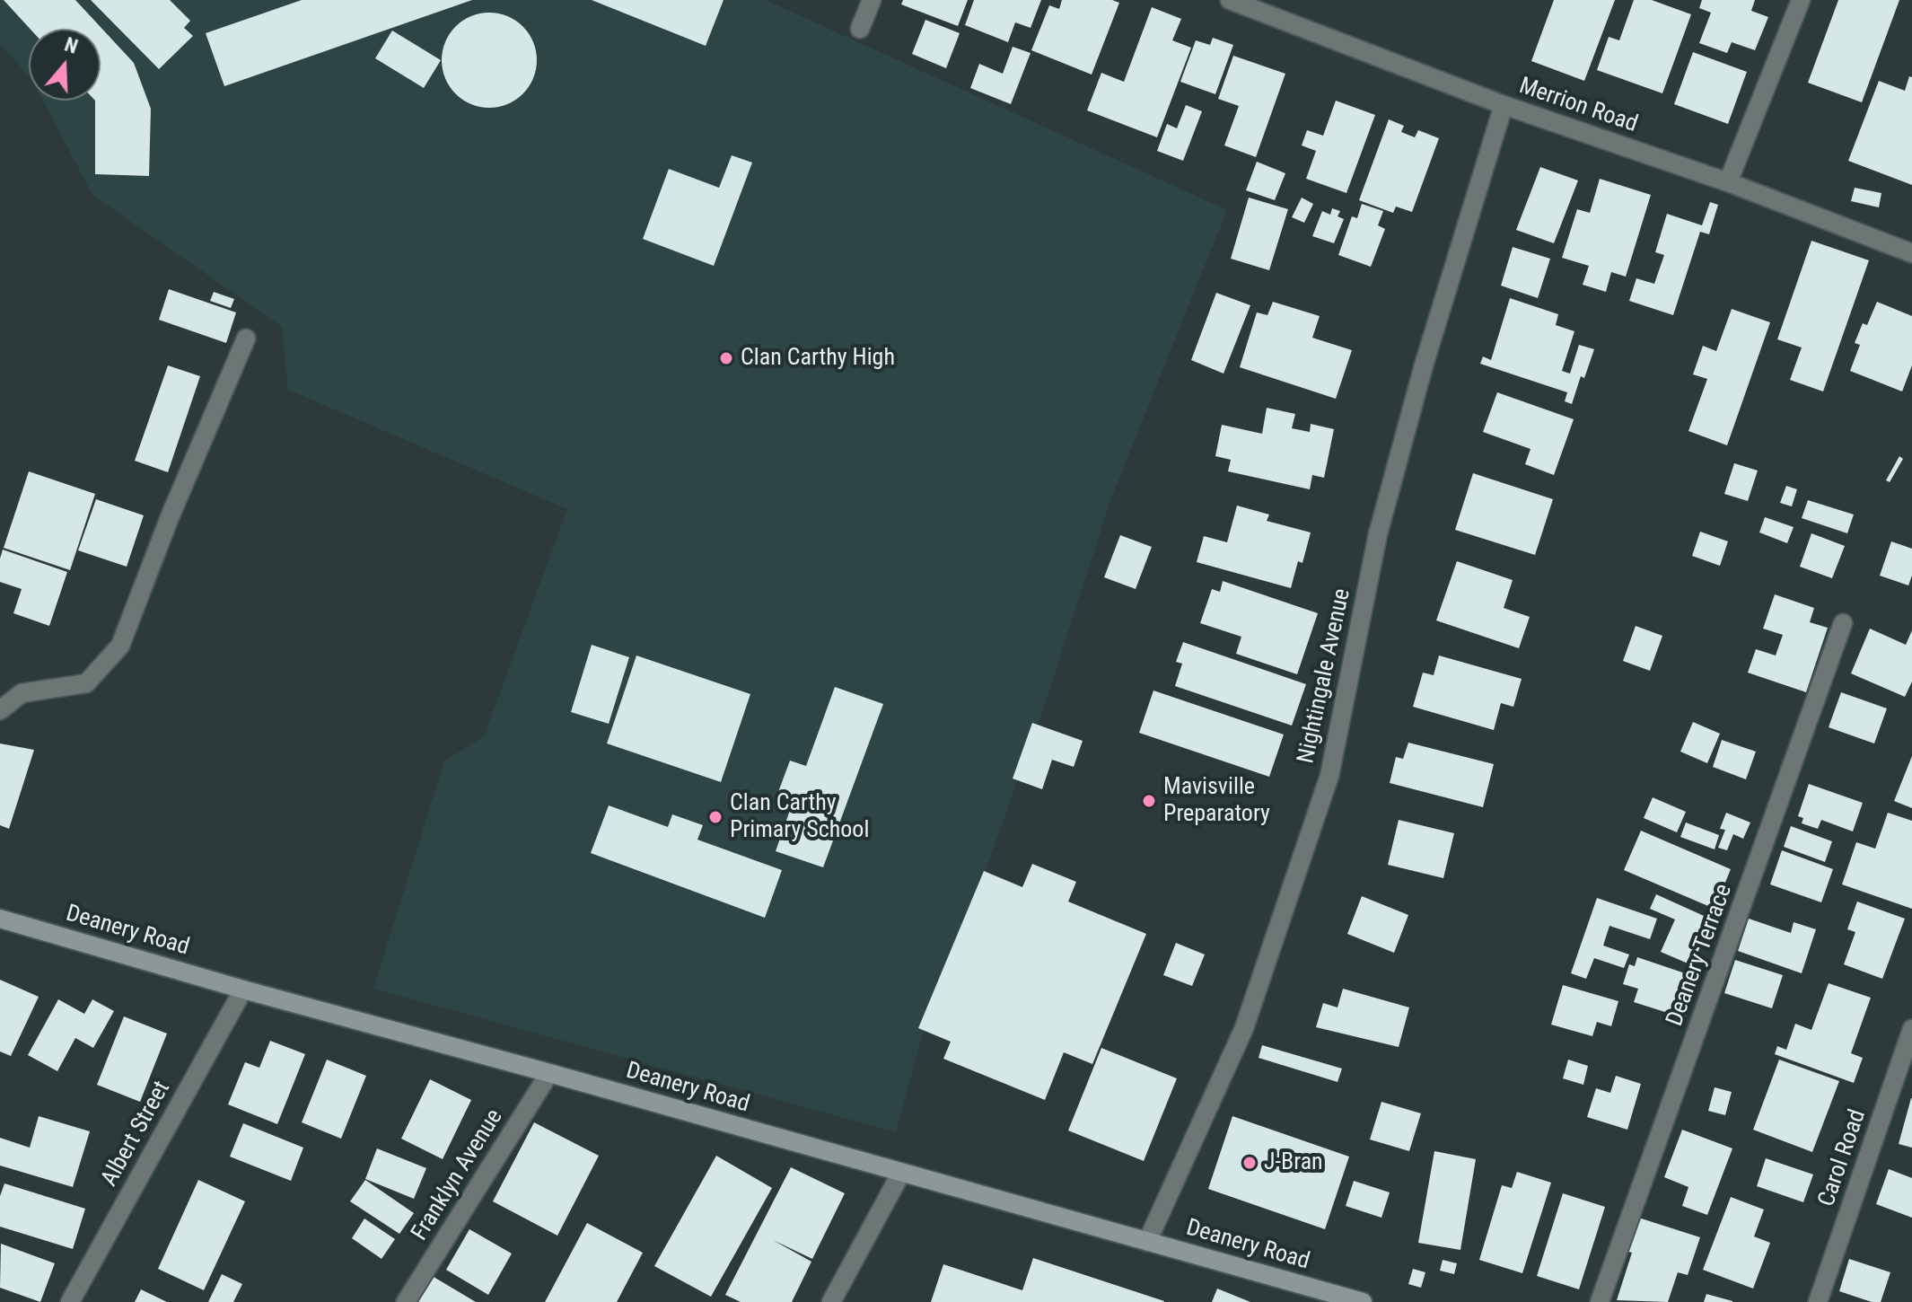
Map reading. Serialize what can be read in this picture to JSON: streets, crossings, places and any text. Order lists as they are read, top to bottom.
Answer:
{
  "streets": {
    "street": [
      "Merrion Road",
      "Nightingale Avenue",
      "Deanery Road",
      "Deanery Terrace",
      "Albert Street",
      "Carol Road",
      "Franklyn Avenue"
    ]
  },
  "crossings": [
    ["Merrion Road", "Nightingale Avenue"],
    ["Nightingale Avenue", "Deanery Road"],
    ["Deanery Road", "Albert Street"],
    ["Deanery Road", "Franklyn Avenue"]
  ],
  "places": [
    "Clan Carthy High",
    "Mavisville Preparatory",
    "Clan Carthy Primary School",
    "J-Bran"
  ],
  "north": "top"
}
